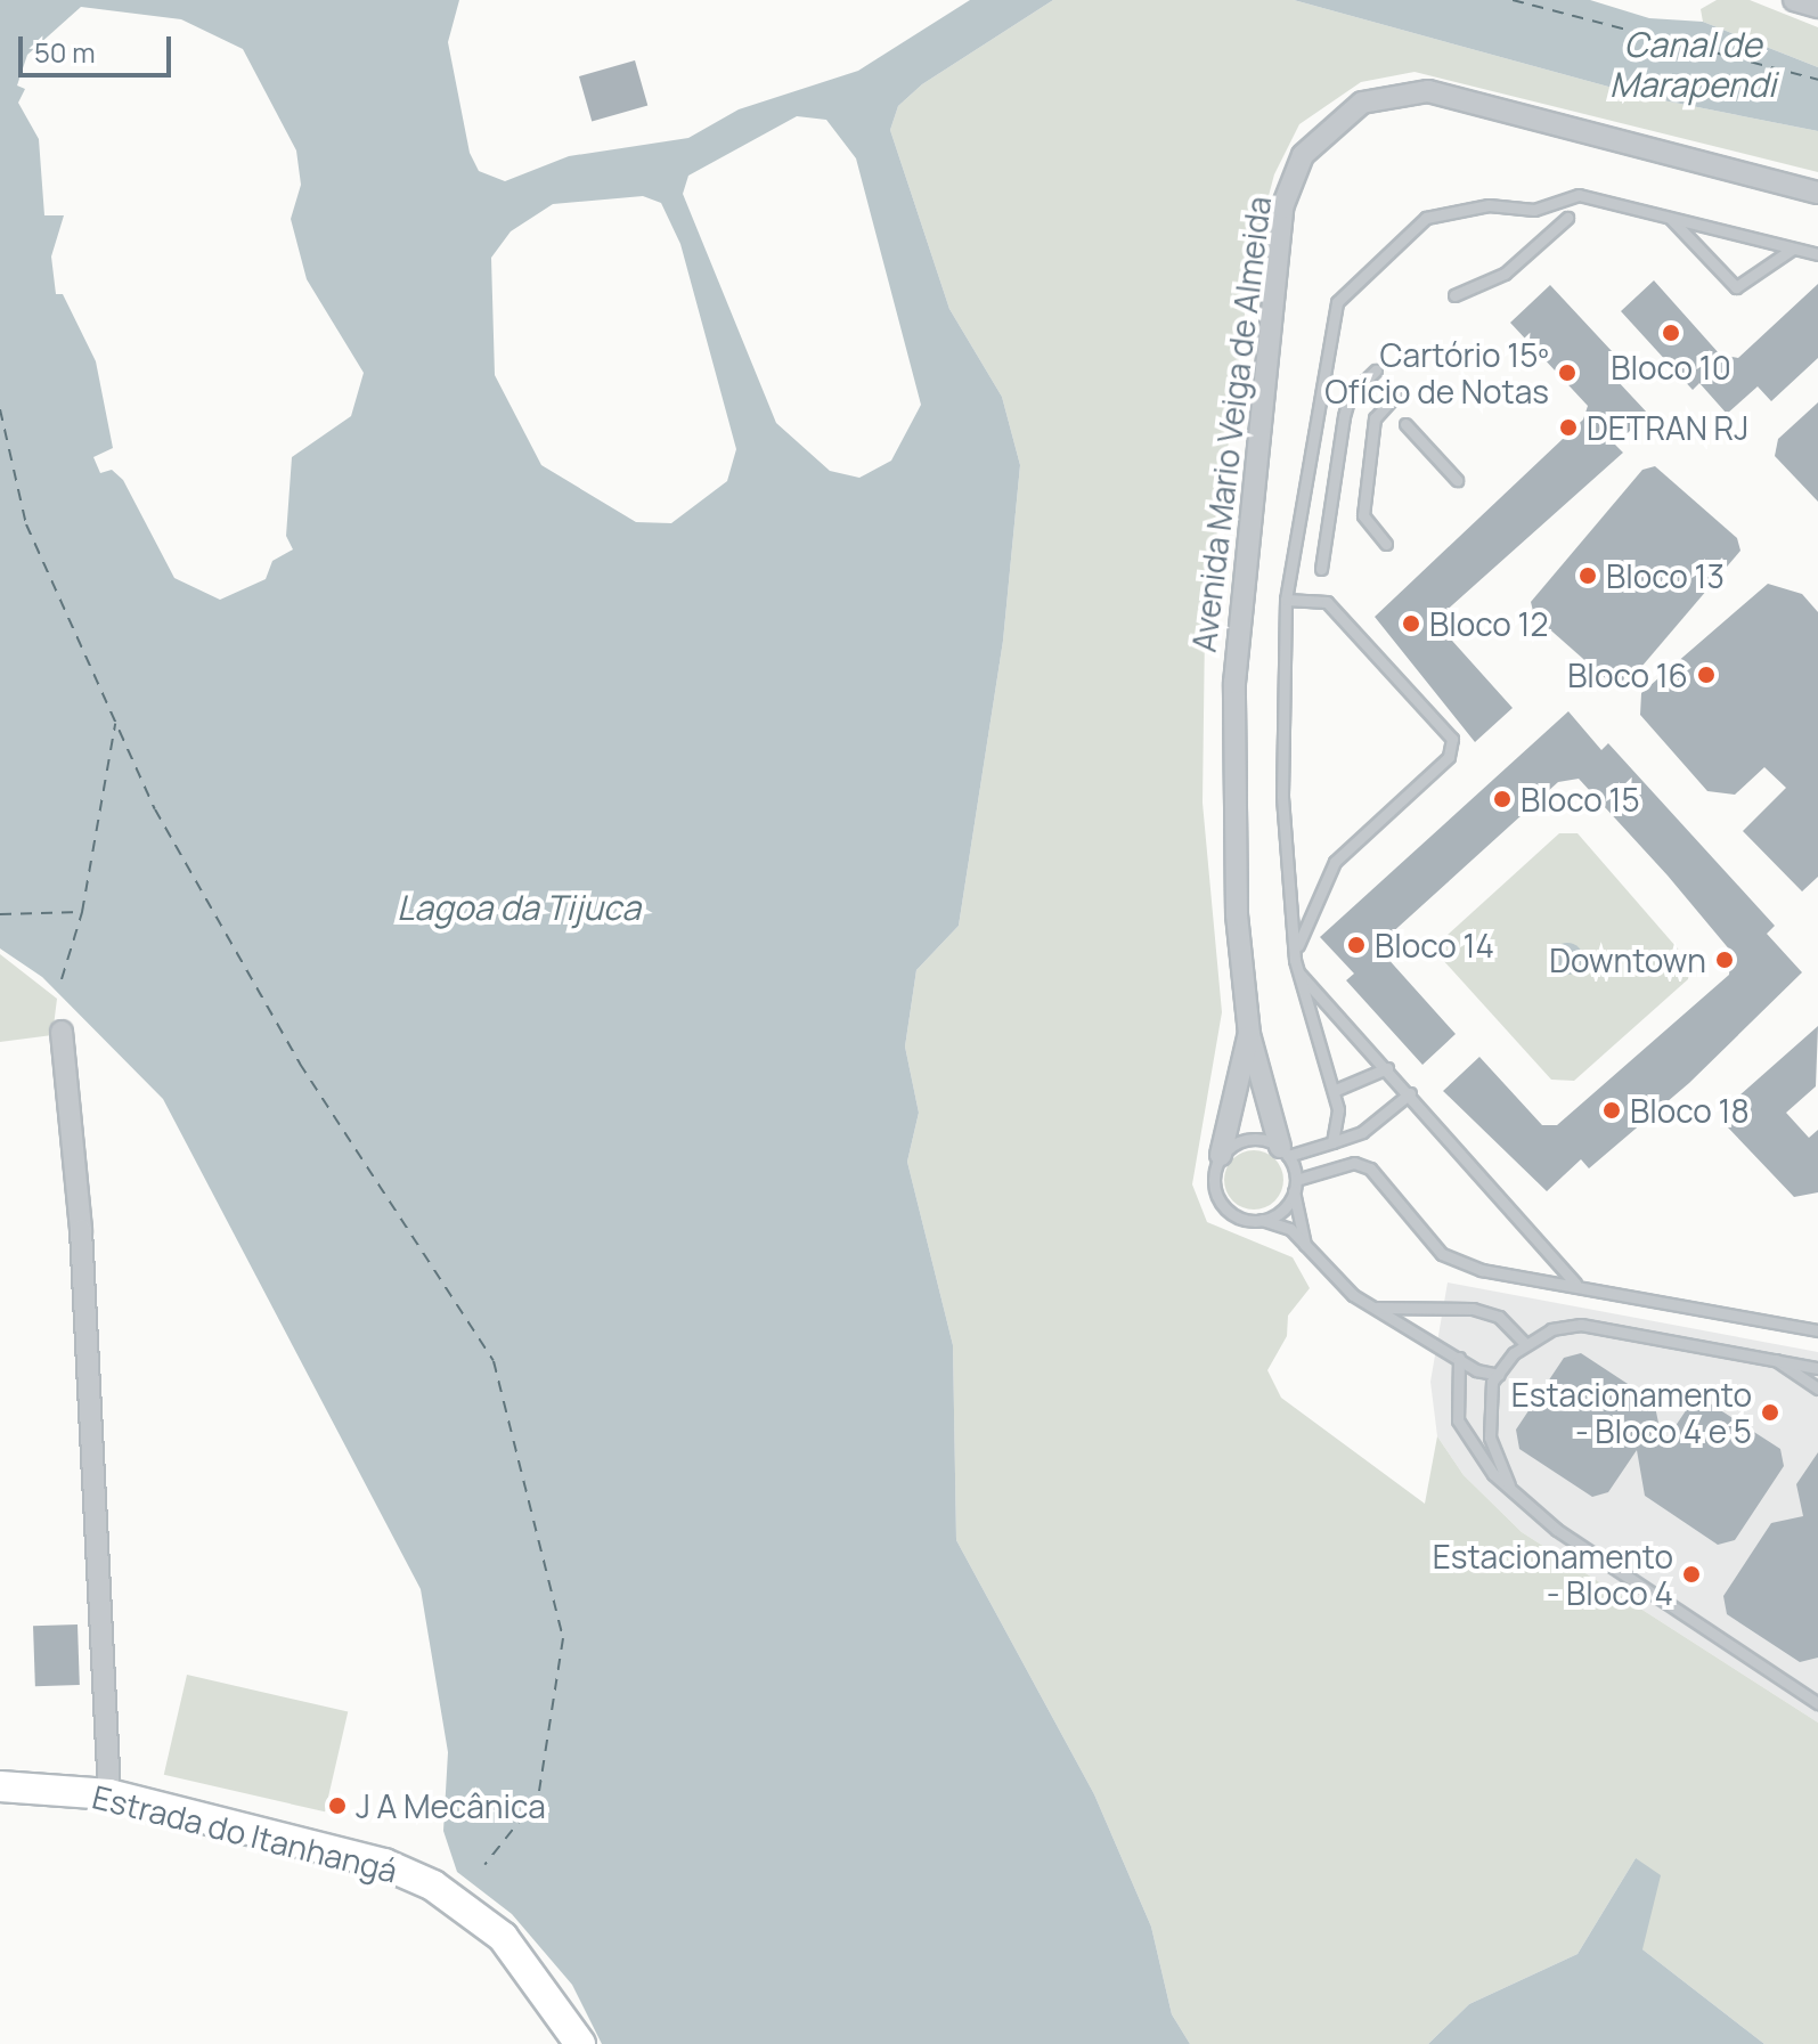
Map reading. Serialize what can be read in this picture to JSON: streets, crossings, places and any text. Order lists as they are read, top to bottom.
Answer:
{
  "streets": {
    "main road": ["Estrada do Itanhangá"],
    "street": ["Avenida Mario Veiga de Almeida"]
  },
  "water": ["Canal de Marapendi", "Lagoa da Tijuca"],
  "places": [
    "Bloco 10",
    "Cartório 15º Ofício de Notas",
    "DETRAN RJ",
    "Bloco 13",
    "Bloco 12",
    "Bloco 16",
    "Bloco 15",
    "Bloco 14",
    "Downtown",
    "Bloco 18",
    "Estacionamento - Bloco 4 e 5",
    "Estacionamento - Bloco 4",
    "J A Mecânica"
  ],
  "scale_bar": "50 m"
}
